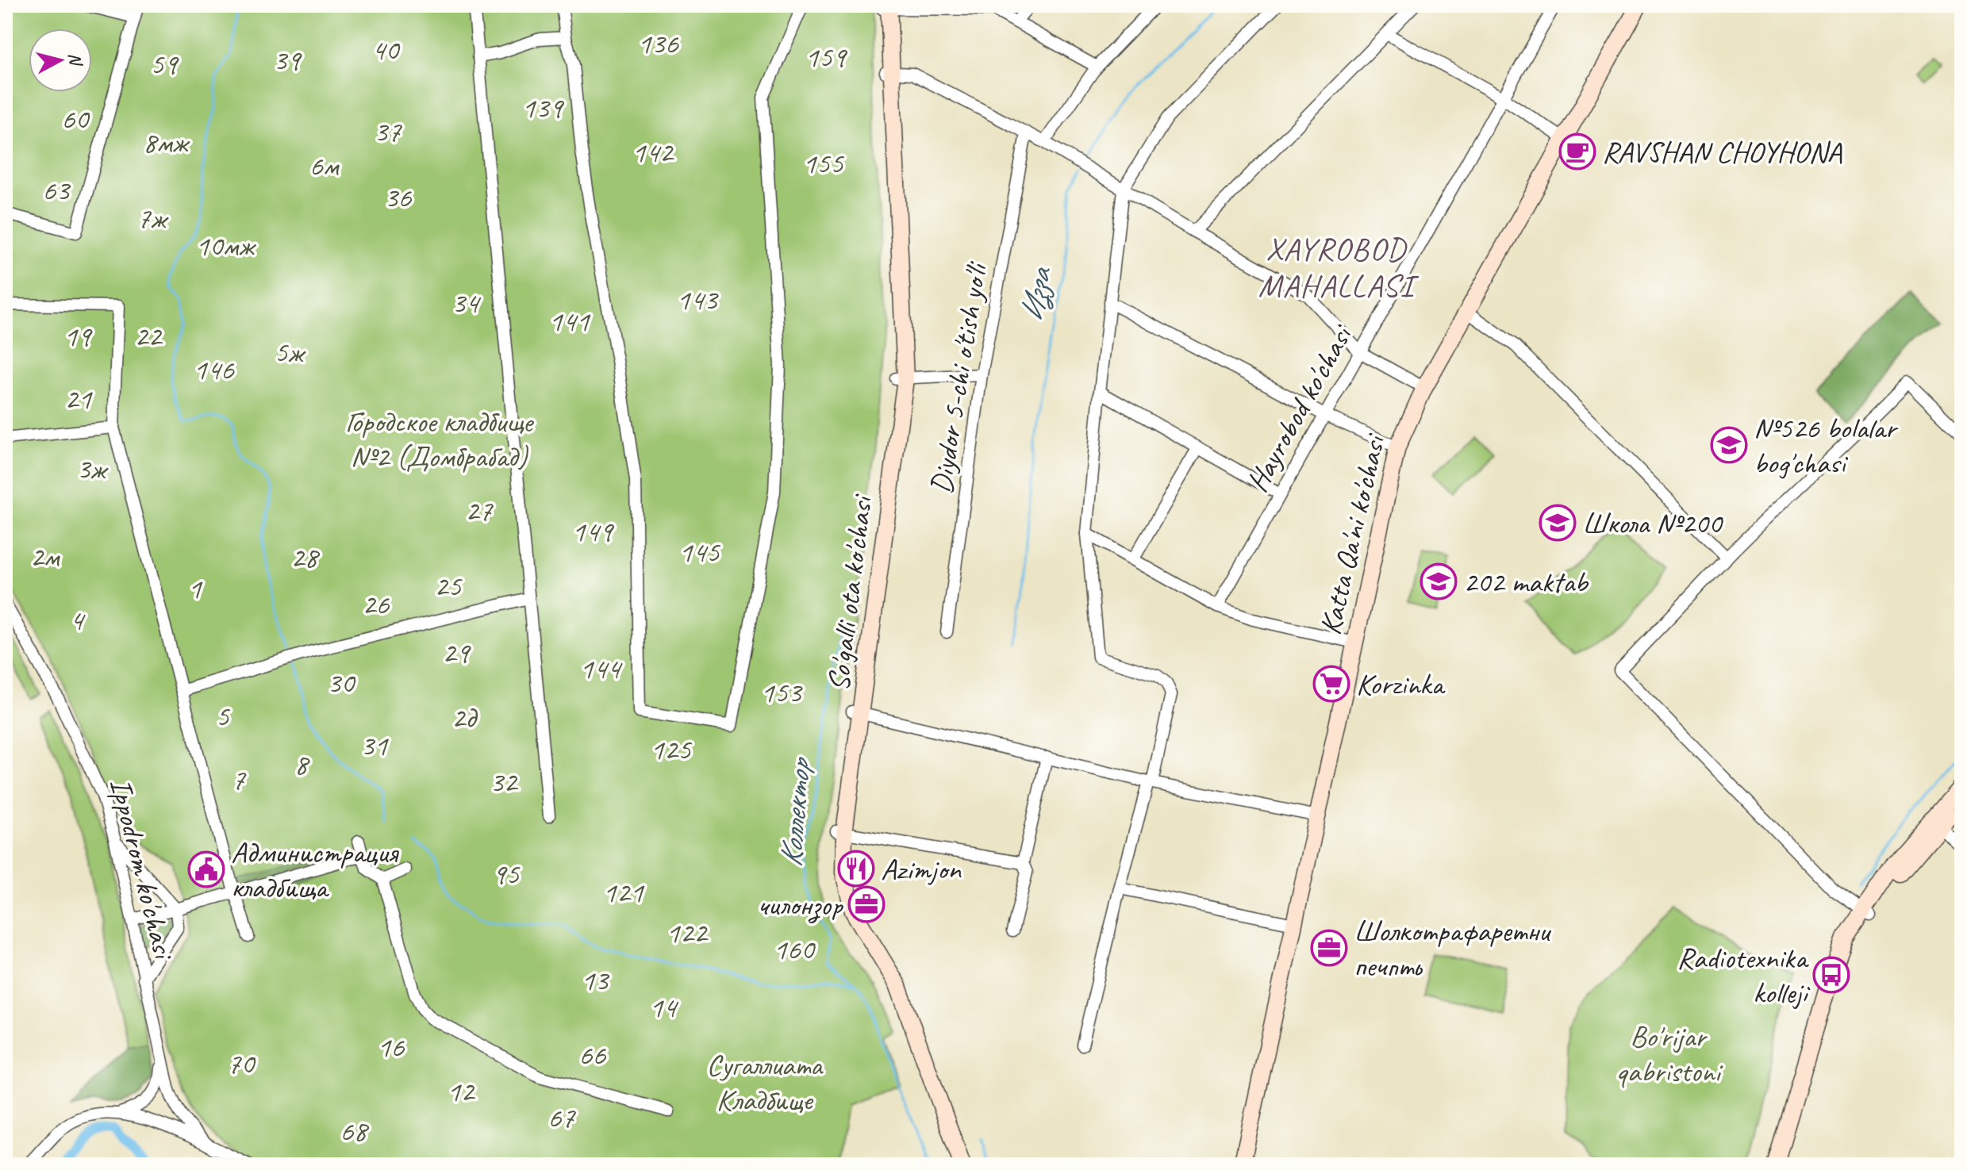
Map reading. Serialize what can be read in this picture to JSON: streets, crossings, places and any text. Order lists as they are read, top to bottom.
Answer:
{
  "streets": {
    "main road": ["Katta Qa'ni ko'chasi", "So'galli ota ko'chasi"],
    "street": ["Diydor 5-chi o'tish yo'li", "Hayrobod ko'chasi", "Ippodrom ko'chasi"]
  },
  "districts": ["XAYROBOD MAHALLASI"],
  "water": ["Изза", "Коллектор"],
  "parks": [
    "136",
    "40",
    "159",
    "39",
    "59",
    "139",
    "60",
    "37",
    "8мж",
    "142",
    "155",
    "6м",
    "63",
    "36",
    "7ж",
    "10мж",
    "143",
    "34",
    "141",
    "19",
    "22",
    "5ж",
    "146",
    "21",
    "Городское кладбище №2 (Домбрабад)",
    "3ж",
    "27",
    "149",
    "145",
    "2м",
    "28",
    "25",
    "1",
    "26",
    "4",
    "29",
    "144",
    "30",
    "153",
    "5",
    "2д",
    "31",
    "125",
    "8",
    "7",
    "32",
    "95",
    "121",
    "122",
    "160",
    "13",
    "14",
    "Bo'rijar qabristoni",
    "16",
    "66",
    "70",
    "Сугаллиата Кладбище",
    "12",
    "67",
    "68"
  ],
  "places": {
    "cafe": ["RAVSHAN CHOYHONA"],
    "school or university": ["№526 bolalar bog'chasi", "Школа №200", "202 maktab"],
    "supermarket": ["Korzinka"],
    "restaurant": ["Azimjon"],
    "public building": ["Администрация кладбища"],
    "office": ["чилонзор", "Шолкотрафаретни печпть"],
    "bus stop": ["Radiotexnika kolleji"]
  },
  "north": "right"
}
